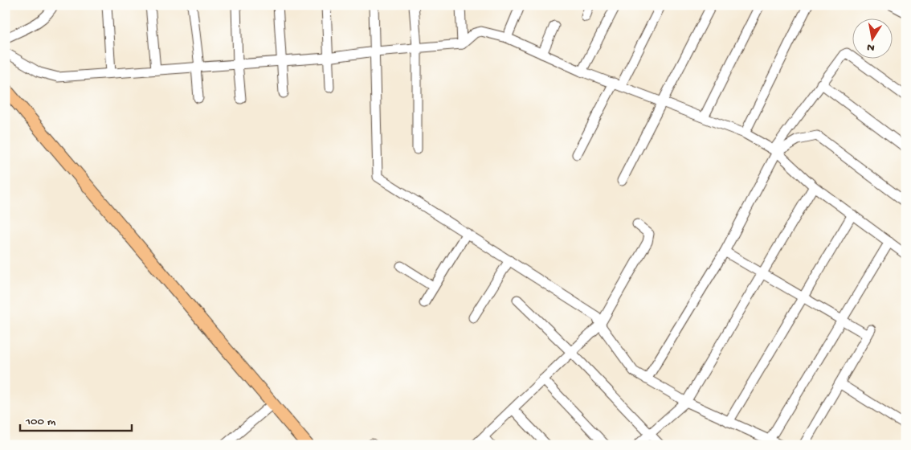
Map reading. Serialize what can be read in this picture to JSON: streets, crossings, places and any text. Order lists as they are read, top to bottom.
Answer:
{
  "scale_bar": "100 m",
  "north": "bottom"
}
